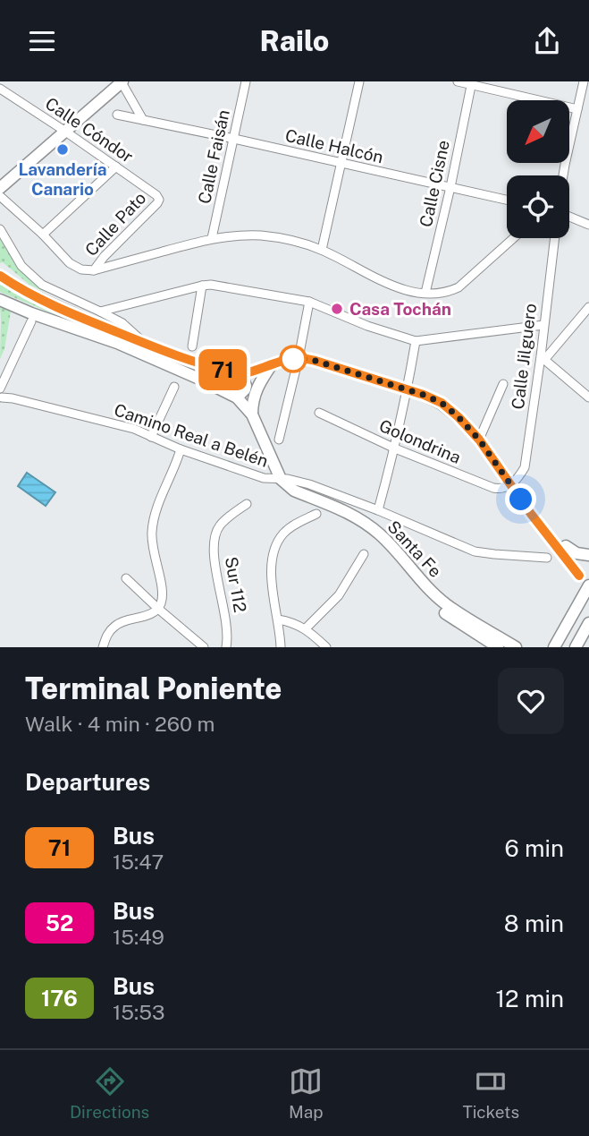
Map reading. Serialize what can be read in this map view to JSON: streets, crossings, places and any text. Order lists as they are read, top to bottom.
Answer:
{
  "streets": {
    "main road": ["Santa Fe"],
    "street": [
      "Calle Cóndor",
      "Calle Halcón",
      "Calle Faisán",
      "Calle Cisne",
      "Calle Pato",
      "Calle Jilguero",
      "Camino Real a Belén",
      "Golondrina",
      "Sur 112"
    ]
  },
  "crossings": [
    ["Calle Cóndor", "Calle Pato"],
    ["Calle Halcón", "Calle Faisán"],
    ["Calle Halcón", "Calle Cisne"],
    ["Calle Jilguero", "Golondrina"],
    ["Camino Real a Belén", "Santa Fe"]
  ],
  "places": ["Lavandería Canario", "Casa Tochán"],
  "lines": ["bus line 71"],
  "north": "bottom left",
  "page": {
    "header": "Railo",
    "on_map": "71",
    "heading": [
      ["Terminal Poniente", "Walk · 4 min · 260 m"],
      "Departures"
    ],
    "list": [
      {
        "mark": "71",
        "name": "Bus",
        "note": "15:47",
        "value": "6 min"
      },
      {
        "mark": "52",
        "name": "Bus",
        "note": "15:49",
        "value": "8 min"
      },
      {
        "mark": "176",
        "name": "Bus",
        "note": "15:53",
        "value": "12 min"
      }
    ],
    "tabs": ["Directions", "Map", "Tickets"]
  }
}
